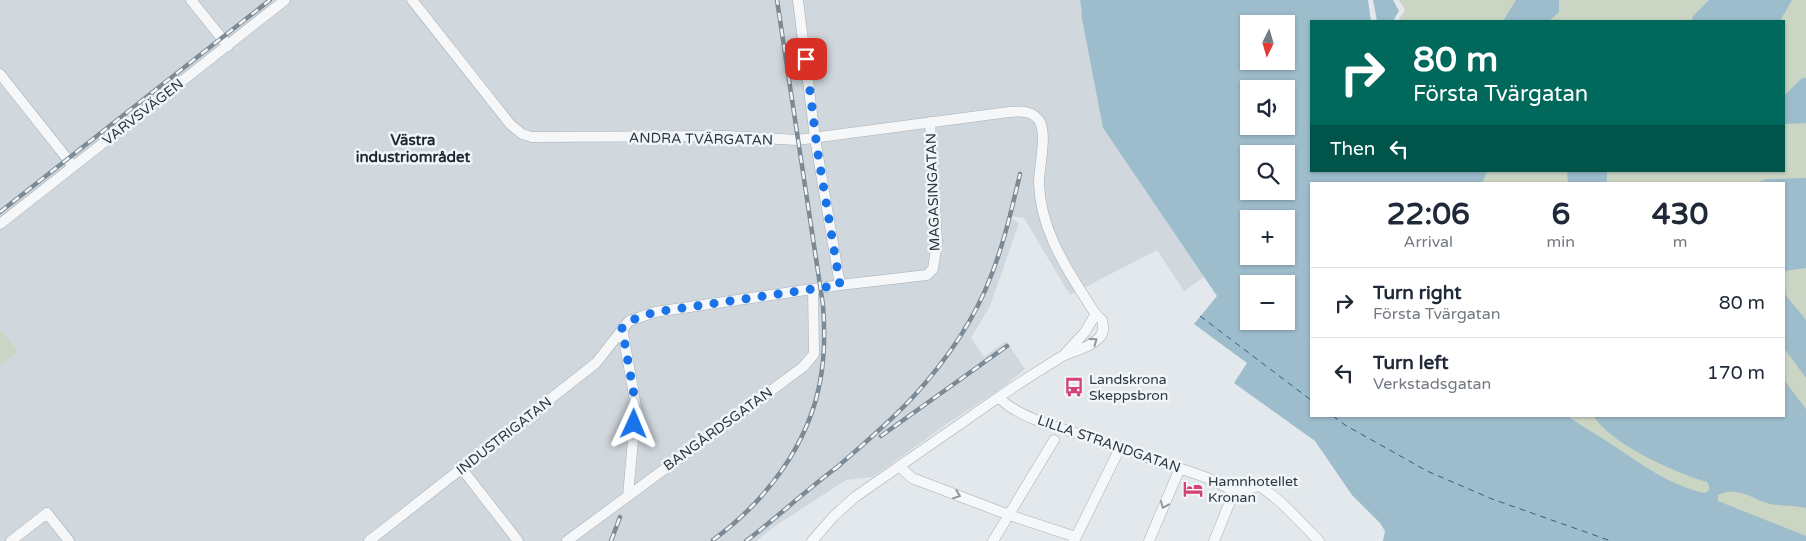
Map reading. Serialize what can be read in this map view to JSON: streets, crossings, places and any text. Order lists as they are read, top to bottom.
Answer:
{
  "streets": {
    "street": [
      "VARVSVÄGEN",
      "ANDRA TVÄRGATAN",
      "MAGASINGATAN",
      "BANGÅRDSGATAN",
      "INDUSTRIGATAN",
      "LILLA STRANDGATAN"
    ]
  },
  "crossings": [
    ["ANDRA TVÄRGATAN", "MAGASINGATAN"]
  ],
  "districts": ["Västra industriområdet"],
  "places": {
    "bus stop": ["Landskrona Skeppsbron"],
    "hotel": ["Hamnhotellet Kronan"]
  },
  "north": "bottom",
  "page": {
    "map_buttons": ["+", "−"],
    "turn": ["80 m", "Första Tvärgatan"],
    "then": "Then",
    "eta": [
      "22:06",
      "Arrival",
      "6",
      "min",
      "430",
      "m"
    ],
    "list": [
      {
        "name": "Turn right",
        "note": "Första Tvärgatan",
        "value": "80 m"
      },
      {
        "name": "Turn left",
        "note": "Verkstadsgatan",
        "value": "170 m"
      }
    ]
  }
}
